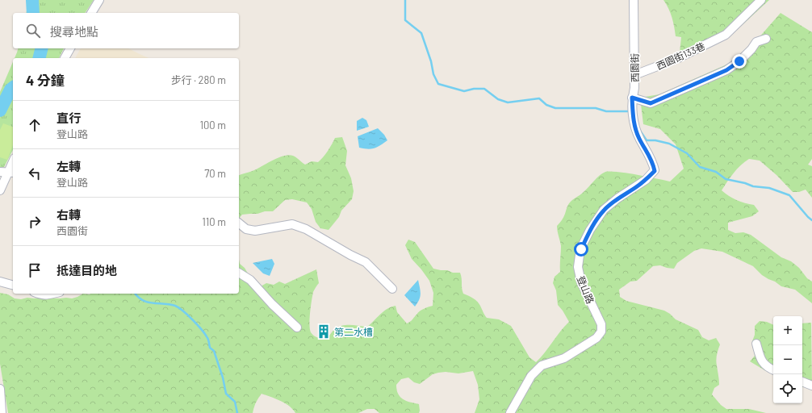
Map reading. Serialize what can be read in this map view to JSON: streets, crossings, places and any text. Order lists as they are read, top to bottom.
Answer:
{
  "streets": {
    "street": ["西園街133巷", "西園街", "登山路"]
  },
  "crossings": [
    ["西園街133巷", "西園街"],
    ["西園街", "登山路"]
  ],
  "places": {
    "building": ["第二水槽"]
  },
  "page": {
    "search": "搜尋地點",
    "heading": ["4 分鐘", "步行 · 280 m"],
    "list": [
      ["直行", "登山路", "100 m"],
      ["左轉", "登山路", "70 m"],
      ["右轉", "西園街", "110 m"],
      "抵達目的地"
    ],
    "map_buttons": ["+", "−"]
  }
}
